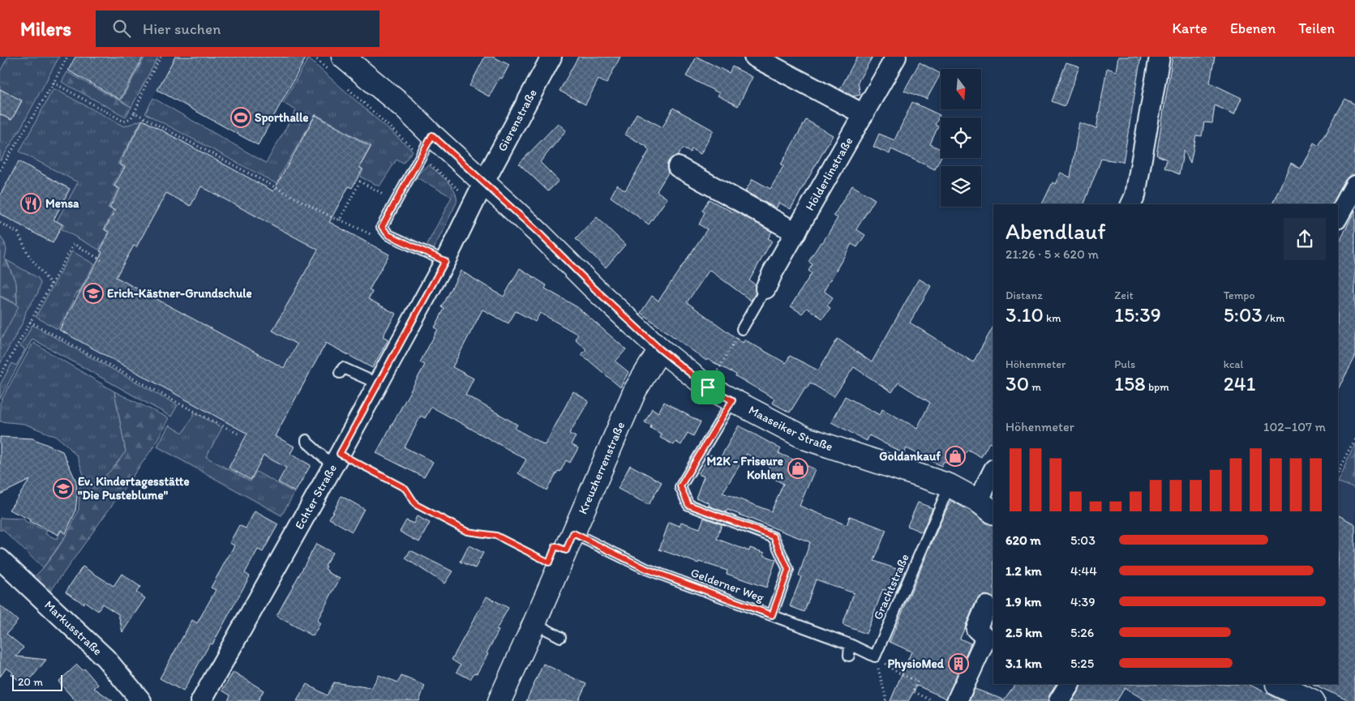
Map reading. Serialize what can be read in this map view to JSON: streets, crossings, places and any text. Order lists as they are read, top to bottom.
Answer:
{
  "streets": {
    "street": [
      "Gierenstraße",
      "Hölderlinstraße",
      "Maaseiker Straße",
      "Kreuzherrenstraße",
      "Echter Straße",
      "Markusstraße"
    ],
    "lane": ["Gelderner Weg", "Grachtstraße"]
  },
  "crossings": [
    ["Gierenstraße", "Maaseiker Straße"],
    ["Gierenstraße", "Echter Straße"],
    ["Maaseiker Straße", "Kreuzherrenstraße"],
    ["Maaseiker Straße", "Echter Straße"],
    ["Maaseiker Straße", "Grachtstraße"],
    ["Kreuzherrenstraße", "Gelderner Weg"],
    ["Gelderner Weg", "Grachtstraße"]
  ],
  "places": {
    "sports": ["Sporthalle"],
    "restaurant": ["Mensa"],
    "school or university": ["Erich-Kästner-Grundschule", "Ev. Kindertagesstätte \"Die Pusteblume\""],
    "shop": ["Goldankauf", "M2K - Friseure Kohlen"],
    "building": ["PhysioMed"]
  },
  "scale_bar": "20 m",
  "north": "bottom",
  "page": {
    "header": "Milers",
    "search": "Hier suchen",
    "nav": ["Karte", "Ebenen", "Teilen"],
    "heading": ["Abendlauf", "21:26 · 5 × 620 m"],
    "stats": [
      ["Distanz", "3.10 km"],
      ["Zeit", "15:39"],
      ["Tempo", "5:03 /km"],
      ["Höhenmeter", "30 m"],
      ["Puls", "158 bpm"],
      ["kcal", "241"]
    ],
    "chart": ["Höhenmeter", "102–107 m"],
    "list": [
      {
        "name": "620 m",
        "note": "5:03"
      },
      {
        "name": "1.2 km",
        "note": "4:44"
      },
      {
        "name": "1.9 km",
        "note": "4:39"
      },
      {
        "name": "2.5 km",
        "note": "5:26"
      },
      {
        "name": "3.1 km",
        "note": "5:25"
      }
    ],
    "scale": "20 m"
  }
}
